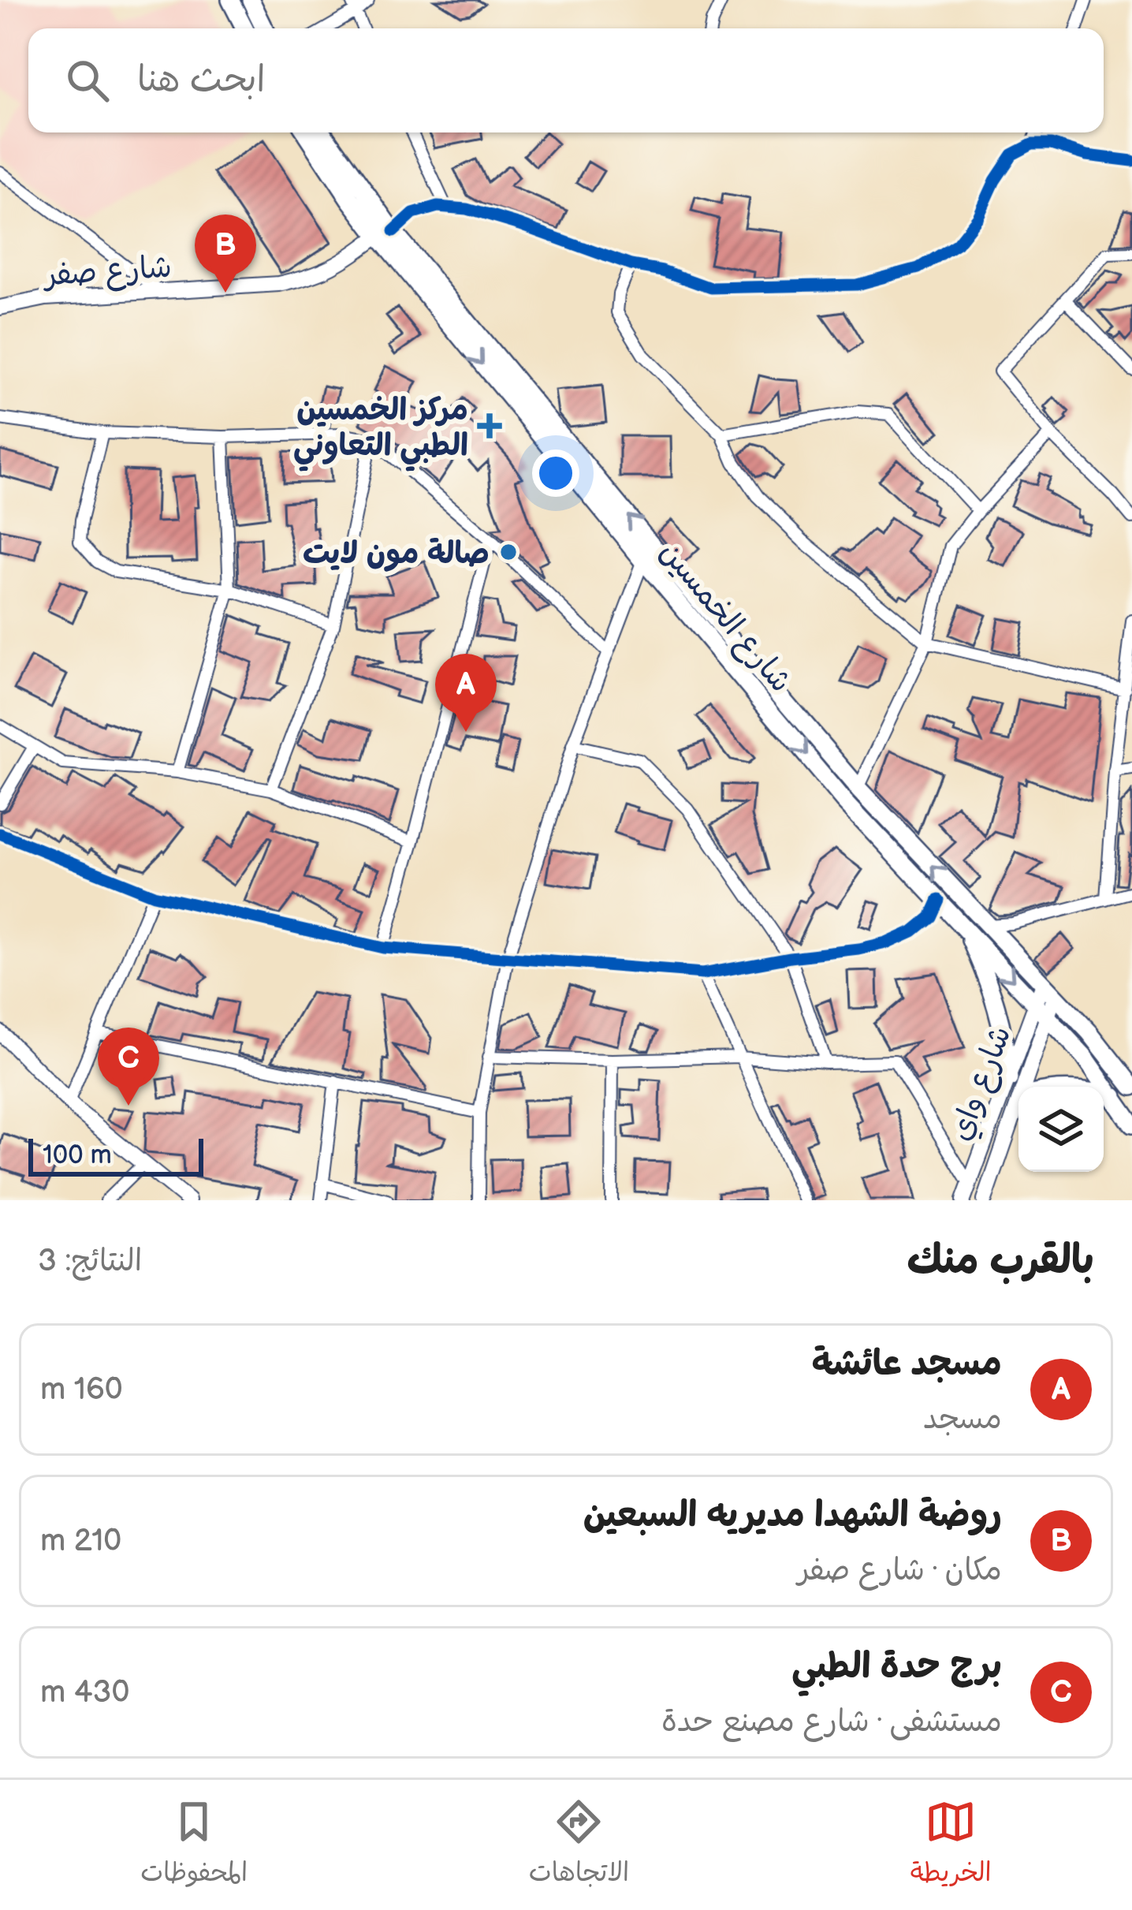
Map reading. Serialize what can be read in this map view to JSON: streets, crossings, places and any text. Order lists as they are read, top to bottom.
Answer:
{
  "streets": {
    "main road": ["شارع الخمسين"],
    "street": ["شارع صفر", "شارع واي"]
  },
  "crossings": [
    ["شارع صفر", "شارع الخمسين"],
    ["شارع الخمسين", "شارع واي"]
  ],
  "places": {
    "health": ["مركز الخمسين الطبي التعاوني"],
    "other": ["صالة مون لايت"]
  },
  "scale_bar": "100 m",
  "page": {
    "search": "ابحث هنا",
    "pins": ["B", "A", "C"],
    "scale": "100 m",
    "heading": ["بالقرب منك", "النتائج: 3"],
    "list": [
      {
        "mark": "A",
        "name": "مسجد عائشة",
        "note": "مسجد",
        "value": "160 m"
      },
      {
        "mark": "B",
        "name": "روضة الشهدا مديريه السبعين",
        "note": "مكان · شارع صفر",
        "value": "210 m"
      },
      {
        "mark": "C",
        "name": "برج حدة الطبي",
        "note": "مستشفى · شارع مصنع حدة",
        "value": "430 m"
      }
    ],
    "nav": ["الخريطة", "الاتجاهات", "المحفوظات"]
  }
}
